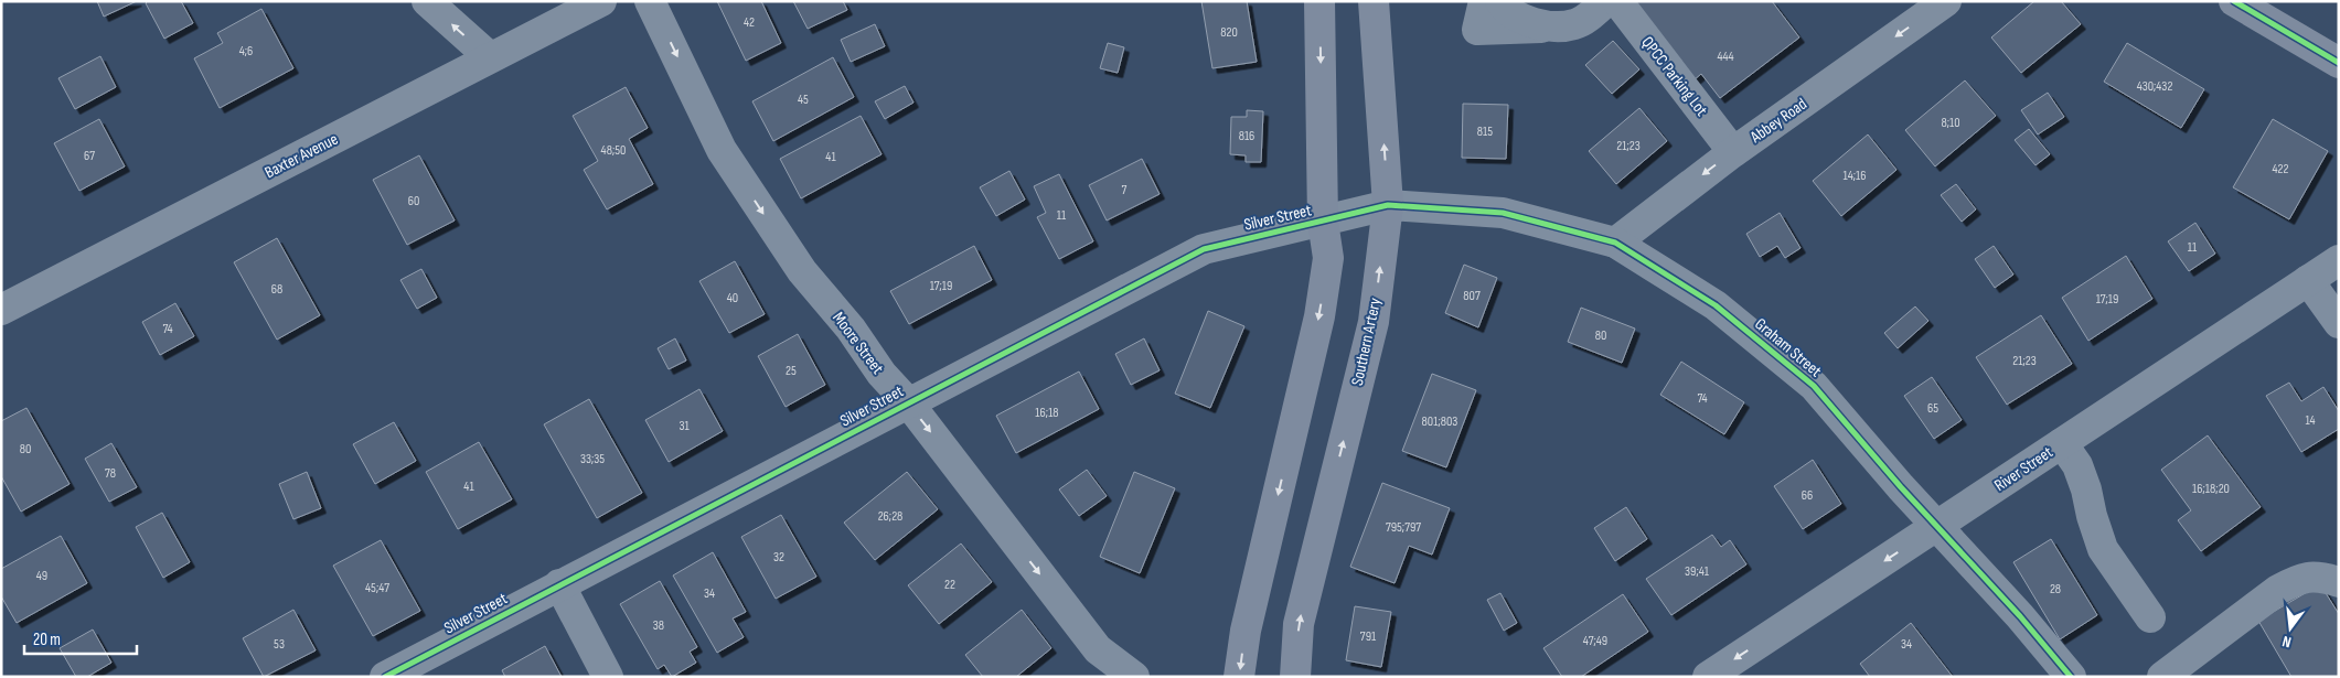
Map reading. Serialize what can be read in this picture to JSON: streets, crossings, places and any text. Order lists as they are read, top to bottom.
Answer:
{
  "streets": {
    "main road": ["Southern Artery"],
    "street": [
      "QPCC Parking Lot",
      "Abbey Road",
      "Baxter Avenue",
      "Silver Street",
      "Moore Street",
      "Graham Street",
      "River Street"
    ]
  },
  "crossings": [
    ["QPCC Parking Lot", "Abbey Road"],
    ["Abbey Road", "Graham Street"],
    ["Silver Street", "Southern Artery"],
    ["Silver Street", "Moore Street"],
    ["Silver Street", "Graham Street"],
    ["Southern Artery", "Graham Street"],
    ["Graham Street", "River Street"]
  ],
  "one_way": ["Abbey Road", "Moore Street", "River Street"],
  "house_numbers": [
    "42",
    "820",
    "4;6",
    "444",
    "430;432",
    "45",
    "8;10",
    "815",
    "816",
    "21;23",
    "48;50",
    "67",
    "41",
    "422",
    "14;16",
    "7",
    "60",
    "11",
    "11",
    "17;19",
    "68",
    "807",
    "40",
    "17;19",
    "74",
    "80",
    "21;23",
    "25",
    "74",
    "65",
    "16;18",
    "14",
    "801;803",
    "31",
    "80",
    "33;35",
    "78",
    "41",
    "16;18;20",
    "66",
    "26;28",
    "795;797",
    "32",
    "39;41",
    "49",
    "22",
    "45;47",
    "28",
    "34",
    "38",
    "791",
    "47;49",
    "53",
    "34"
  ],
  "scale_bar": "20 m",
  "north": "bottom"
}
